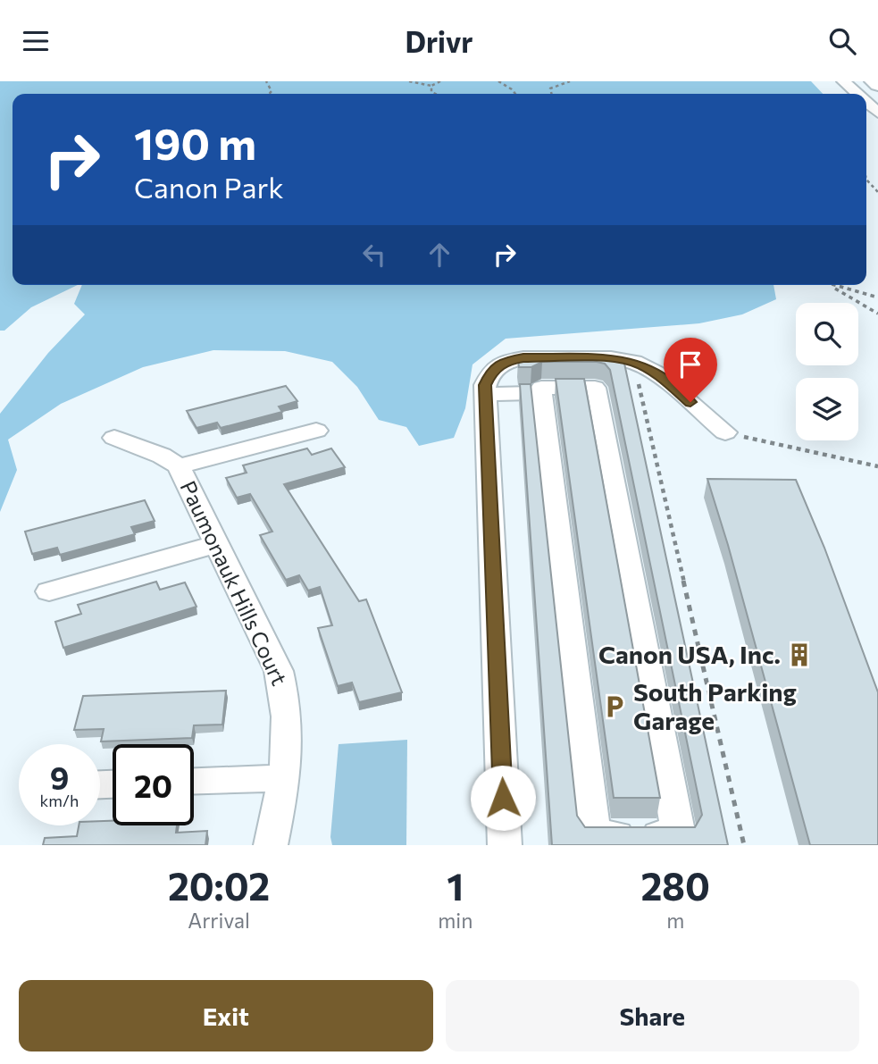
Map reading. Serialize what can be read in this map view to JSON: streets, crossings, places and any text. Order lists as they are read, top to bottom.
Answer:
{
  "streets": {
    "street": ["Paumonauk Hills Court"]
  },
  "places": {
    "building": ["Canon USA, Inc."],
    "parking": ["South Parking Garage"]
  },
  "page": {
    "header": "Drivr",
    "turn": ["190 m", "Canon Park"],
    "speed": "9 km/h",
    "limit": "20",
    "eta": [
      "20:02",
      "Arrival",
      "1",
      "min",
      "280",
      "m"
    ],
    "buttons": ["Exit", "Share"]
  }
}
